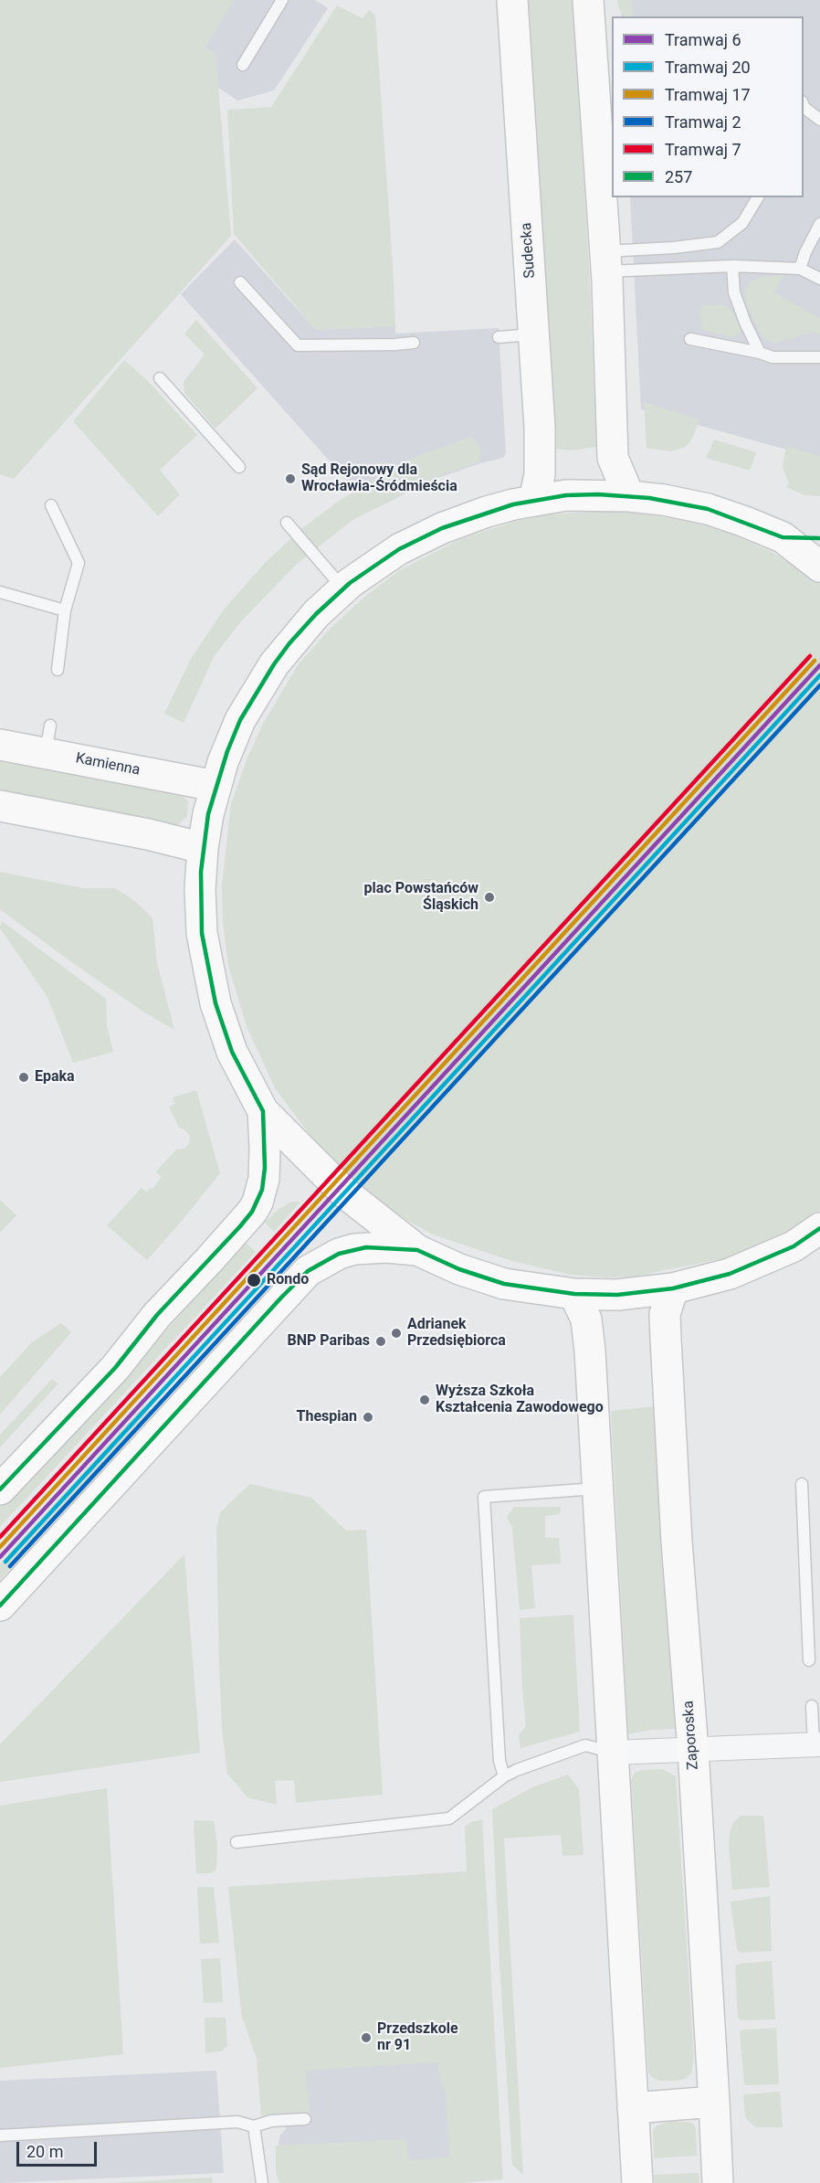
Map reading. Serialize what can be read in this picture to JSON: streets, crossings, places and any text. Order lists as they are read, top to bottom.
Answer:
{
  "streets": {
    "main road": ["Sudecka", "Kamienna", "Zaporoska"]
  },
  "places": [
    "Sąd Rejonowy dla Wrocławia-Śródmieścia",
    "plac Powstańców Śląskich",
    "Epaka",
    "Rondo",
    "Adrianek Przedsiębiorca",
    "BNP Paribas",
    "Wyższa Szkoła Kształcenia Zawodowego",
    "Thespian",
    "Przedszkole nr 91"
  ],
  "lines": [
    "transit line 257",
    "tram line 7",
    "tram line 17",
    "tram line 6",
    "tram line 20",
    "tram line 2"
  ],
  "legend": [
    "Tramwaj 6",
    "Tramwaj 20",
    "Tramwaj 17",
    "Tramwaj 2",
    "Tramwaj 7",
    "257"
  ],
  "scale_bar": "20 m"
}
